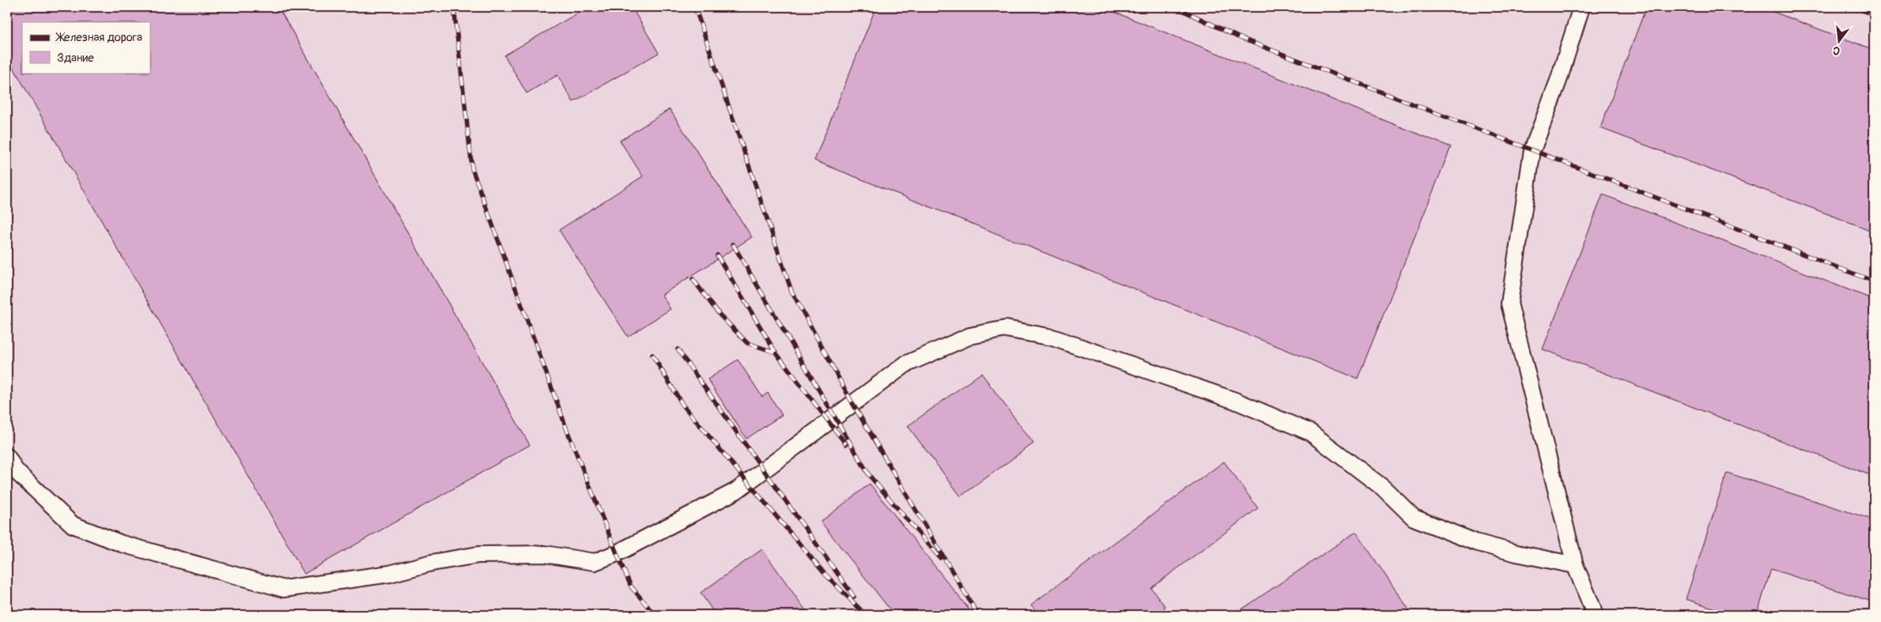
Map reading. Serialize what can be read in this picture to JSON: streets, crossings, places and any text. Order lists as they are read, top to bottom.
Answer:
{
  "legend": ["Железная дорога", "Здание"],
  "north": "bottom"
}
